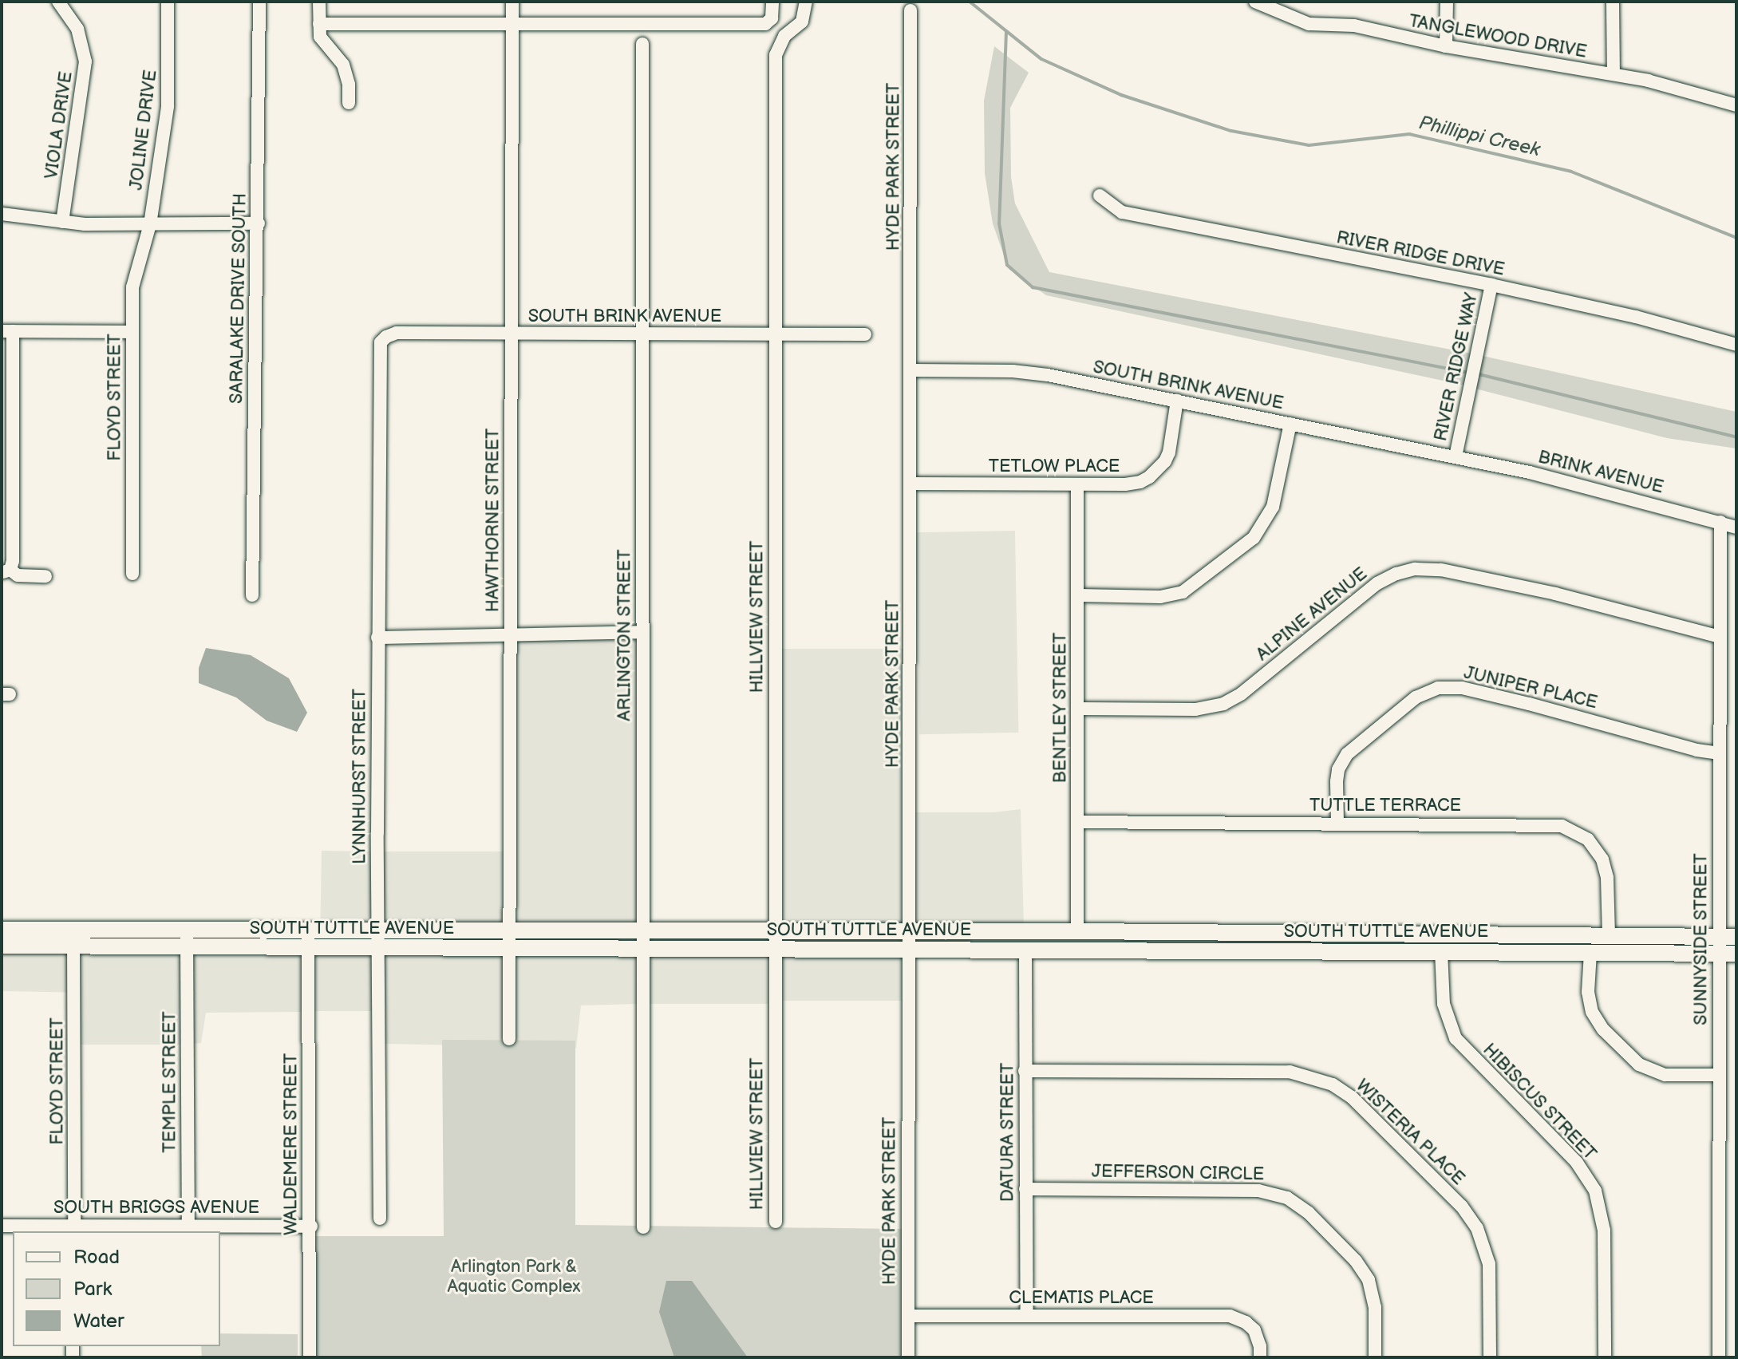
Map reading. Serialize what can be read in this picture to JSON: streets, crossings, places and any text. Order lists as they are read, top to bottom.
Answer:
{
  "streets": {
    "main road": ["SOUTH TUTTLE AVENUE"],
    "street": [
      "TANGLEWOOD DRIVE",
      "VIOLA DRIVE",
      "JOLINE DRIVE",
      "HYDE PARK STREET",
      "RIVER RIDGE DRIVE",
      "SARALAKE DRIVE SOUTH",
      "SOUTH BRINK AVENUE",
      "RIVER RIDGE WAY",
      "FLOYD STREET",
      "TETLOW PLACE",
      "BRINK AVENUE",
      "HAWTHORNE STREET",
      "ALPINE AVENUE",
      "HILLVIEW STREET",
      "ARLINGTON STREET",
      "JUNIPER PLACE",
      "BENTLEY STREET",
      "LYNNHURST STREET",
      "TUTTLE TERRACE",
      "SUNNYSIDE STREET",
      "TEMPLE STREET",
      "HIBISCUS STREET",
      "DATURA STREET",
      "WISTERIA PLACE",
      "WALDEMERE STREET",
      "JEFFERSON CIRCLE",
      "SOUTH BRIGGS AVENUE",
      "CLEMATIS PLACE"
    ]
  },
  "crossings": [
    ["JOLINE DRIVE", "FLOYD STREET"],
    ["HYDE PARK STREET", "SOUTH BRINK AVENUE"],
    ["HYDE PARK STREET", "TETLOW PLACE"],
    ["HYDE PARK STREET", "SOUTH TUTTLE AVENUE"],
    ["HYDE PARK STREET", "CLEMATIS PLACE"],
    ["RIVER RIDGE DRIVE", "RIVER RIDGE WAY"],
    ["SOUTH BRINK AVENUE", "RIVER RIDGE WAY"],
    ["SOUTH BRINK AVENUE", "TETLOW PLACE"],
    ["SOUTH BRINK AVENUE", "BRINK AVENUE"],
    ["SOUTH BRINK AVENUE", "HAWTHORNE STREET"],
    ["SOUTH BRINK AVENUE", "HILLVIEW STREET"],
    ["SOUTH BRINK AVENUE", "ARLINGTON STREET"],
    ["SOUTH BRINK AVENUE", "LYNNHURST STREET"],
    ["RIVER RIDGE WAY", "BRINK AVENUE"],
    ["FLOYD STREET", "SOUTH TUTTLE AVENUE"],
    ["FLOYD STREET", "SOUTH BRIGGS AVENUE"],
    ["TETLOW PLACE", "BENTLEY STREET"],
    ["BRINK AVENUE", "SUNNYSIDE STREET"],
    ["HAWTHORNE STREET", "SOUTH TUTTLE AVENUE"],
    ["ALPINE AVENUE", "BENTLEY STREET"],
    ["ALPINE AVENUE", "SUNNYSIDE STREET"],
    ["HILLVIEW STREET", "SOUTH TUTTLE AVENUE"],
    ["ARLINGTON STREET", "SOUTH TUTTLE AVENUE"],
    ["JUNIPER PLACE", "TUTTLE TERRACE"],
    ["JUNIPER PLACE", "SUNNYSIDE STREET"],
    ["BENTLEY STREET", "TUTTLE TERRACE"],
    ["BENTLEY STREET", "SOUTH TUTTLE AVENUE"],
    ["LYNNHURST STREET", "SOUTH TUTTLE AVENUE"],
    ["TUTTLE TERRACE", "SOUTH TUTTLE AVENUE"],
    ["SOUTH TUTTLE AVENUE", "SUNNYSIDE STREET"],
    ["SOUTH TUTTLE AVENUE", "TEMPLE STREET"],
    ["SOUTH TUTTLE AVENUE", "HIBISCUS STREET"],
    ["SOUTH TUTTLE AVENUE", "DATURA STREET"],
    ["SOUTH TUTTLE AVENUE", "WALDEMERE STREET"],
    ["TEMPLE STREET", "SOUTH BRIGGS AVENUE"],
    ["DATURA STREET", "WISTERIA PLACE"],
    ["DATURA STREET", "JEFFERSON CIRCLE"],
    ["DATURA STREET", "CLEMATIS PLACE"],
    ["WALDEMERE STREET", "SOUTH BRIGGS AVENUE"]
  ],
  "water": ["Phillippi Creek"],
  "parks": ["Arlington Park & Aquatic Complex"],
  "legend": ["Road", "Park", "Water"]
}
